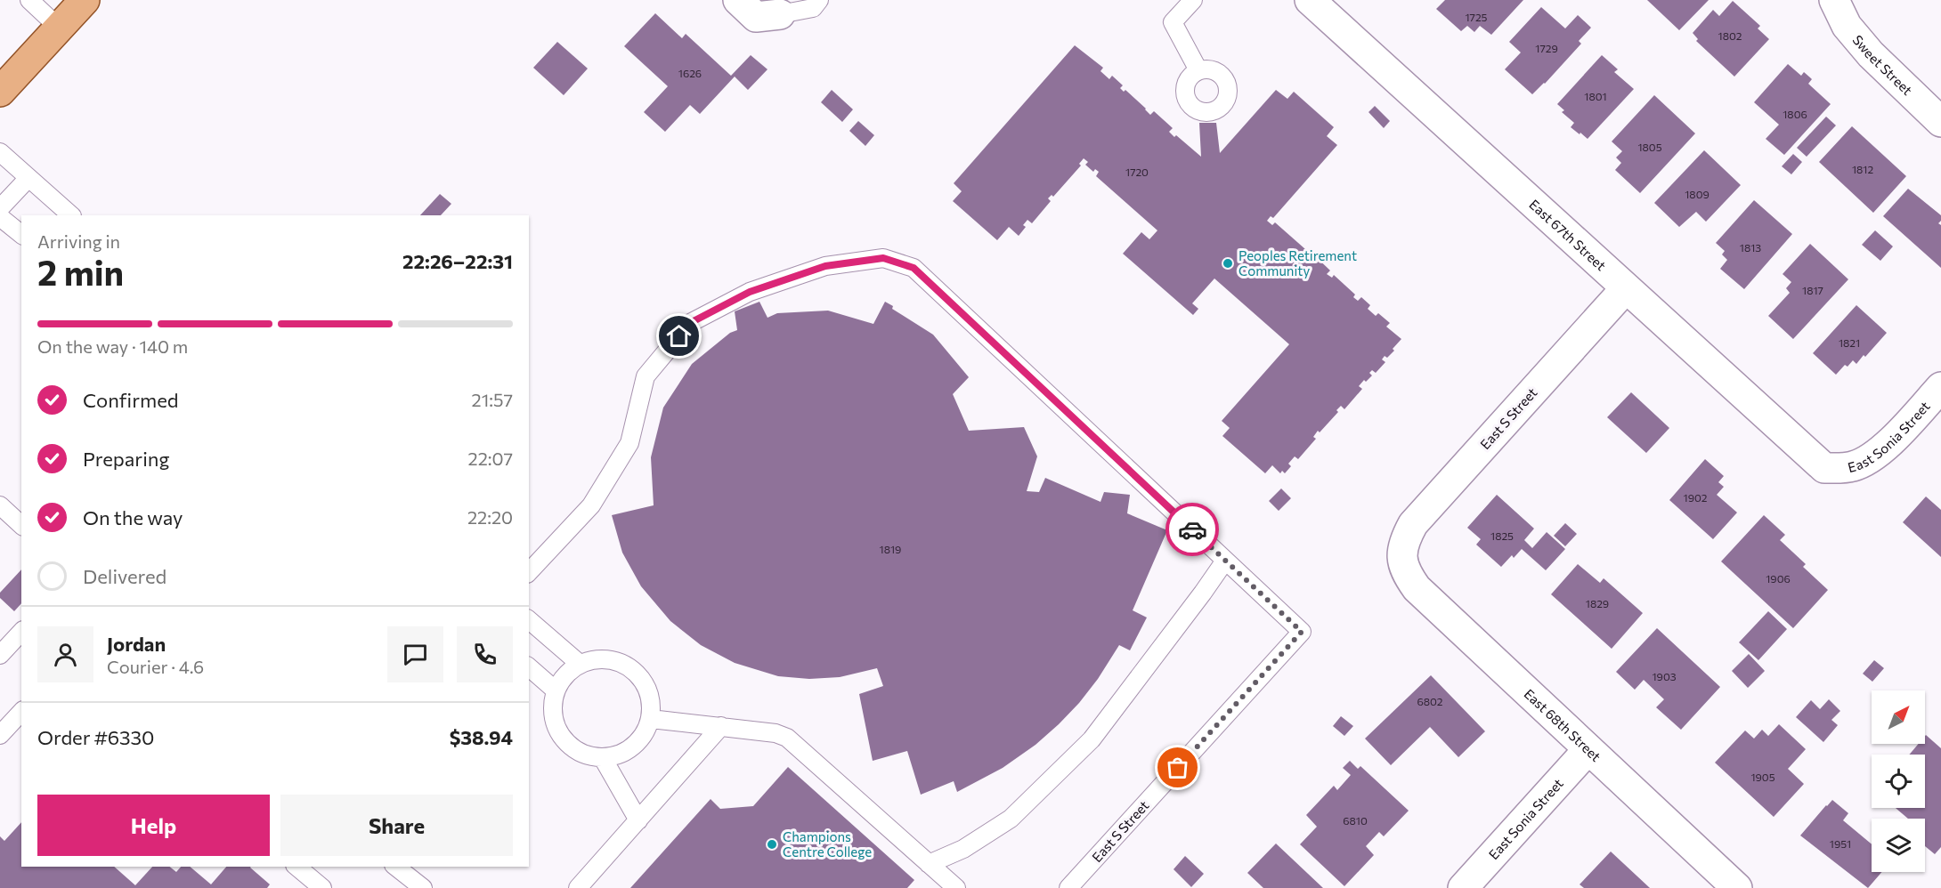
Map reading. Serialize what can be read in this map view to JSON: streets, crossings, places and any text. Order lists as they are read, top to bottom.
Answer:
{
  "streets": {
    "street": [
      "Sweet Street",
      "East 67th Street",
      "East S Street",
      "East Sonia Street",
      "East 68th Street"
    ]
  },
  "crossings": [
    ["East 67th Street", "East S Street"],
    ["East 67th Street", "East Sonia Street"],
    ["East S Street", "East 68th Street"],
    ["East Sonia Street", "East 68th Street"]
  ],
  "places": ["Peoples Retirement Community", "Champions Centre College"],
  "house_numbers": [
    "1725",
    "1802",
    "1729",
    "1626",
    "1801",
    "1806",
    "1805",
    "1812",
    "1720",
    "1809",
    "1813",
    "1817",
    "1821",
    "1902",
    "1825",
    "1819",
    "1906",
    "1829",
    "1903",
    "6802",
    "1905",
    "6810",
    "1951"
  ],
  "north": "top right",
  "page": {
    "heading": ["2 min", "Arriving in", "22:26–22:31"],
    "panel": [
      "Jordan",
      "Courier · 4.6",
      "Order #6330",
      "$38.94"
    ],
    "bar": "On the way · 140 m",
    "list": [
      ["Confirmed", "21:57"],
      ["Preparing", "22:07"],
      ["On the way", "22:20"],
      "Delivered"
    ],
    "buttons": ["Help", "Share"]
  }
}
